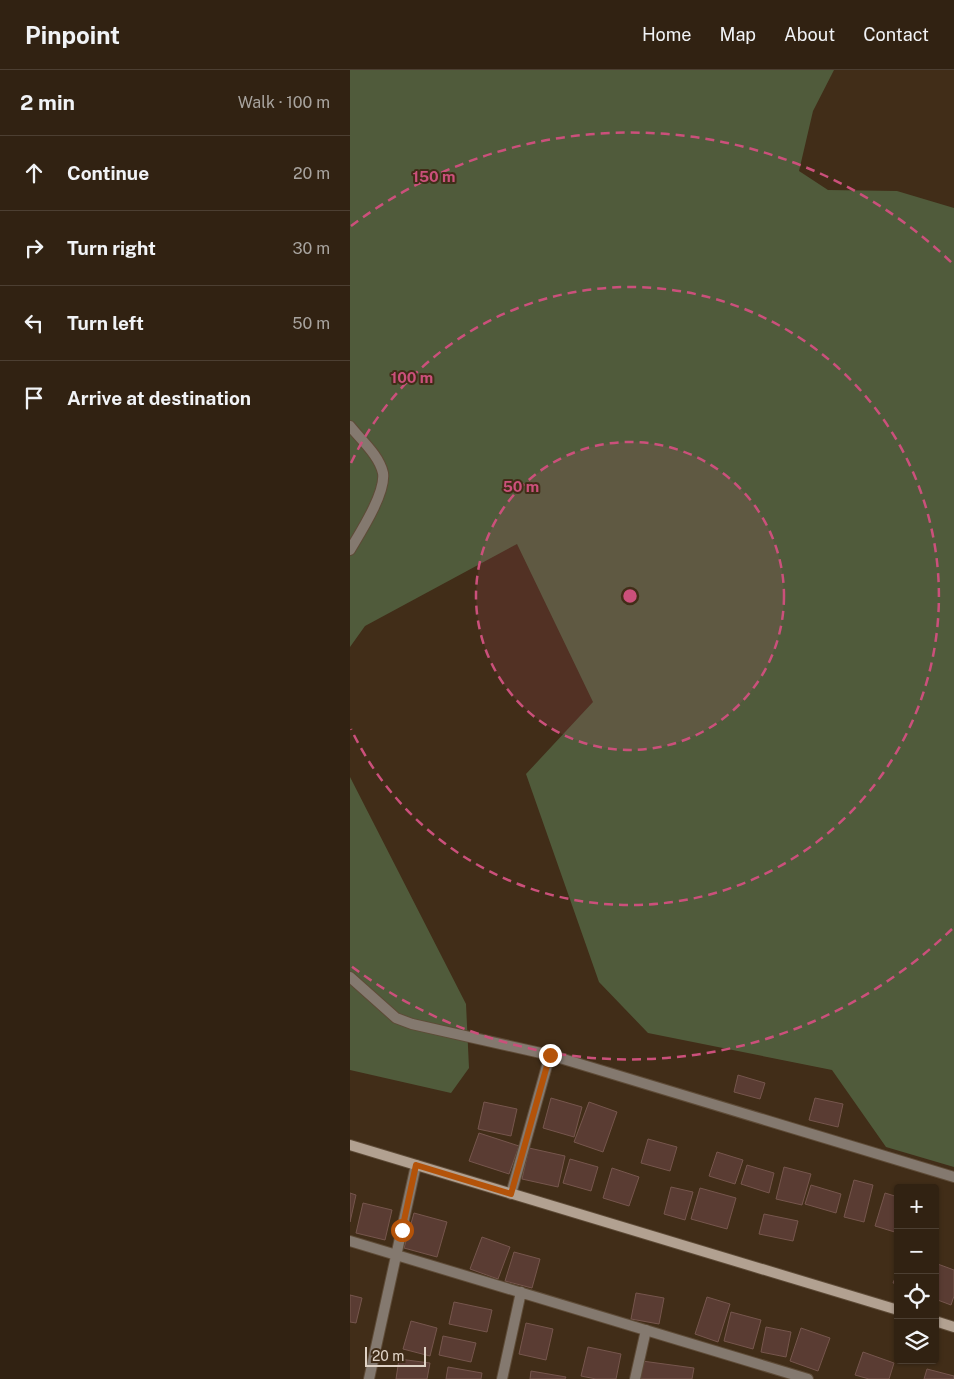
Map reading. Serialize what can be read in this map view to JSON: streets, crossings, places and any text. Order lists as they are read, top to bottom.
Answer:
{
  "scale_bar": "20 m",
  "page": {
    "header": "Pinpoint",
    "nav": [
      "Home",
      "Map",
      "About",
      "Contact"
    ],
    "heading": ["2 min", "Walk · 100 m"],
    "list": [
      ["Continue", "20 m"],
      ["Turn right", "30 m"],
      ["Turn left", "50 m"],
      "Arrive at destination"
    ],
    "map_buttons": ["+", "−"],
    "scale": "20 m"
  },
  "rings": ["150 m", "100 m", "50 m"]
}
